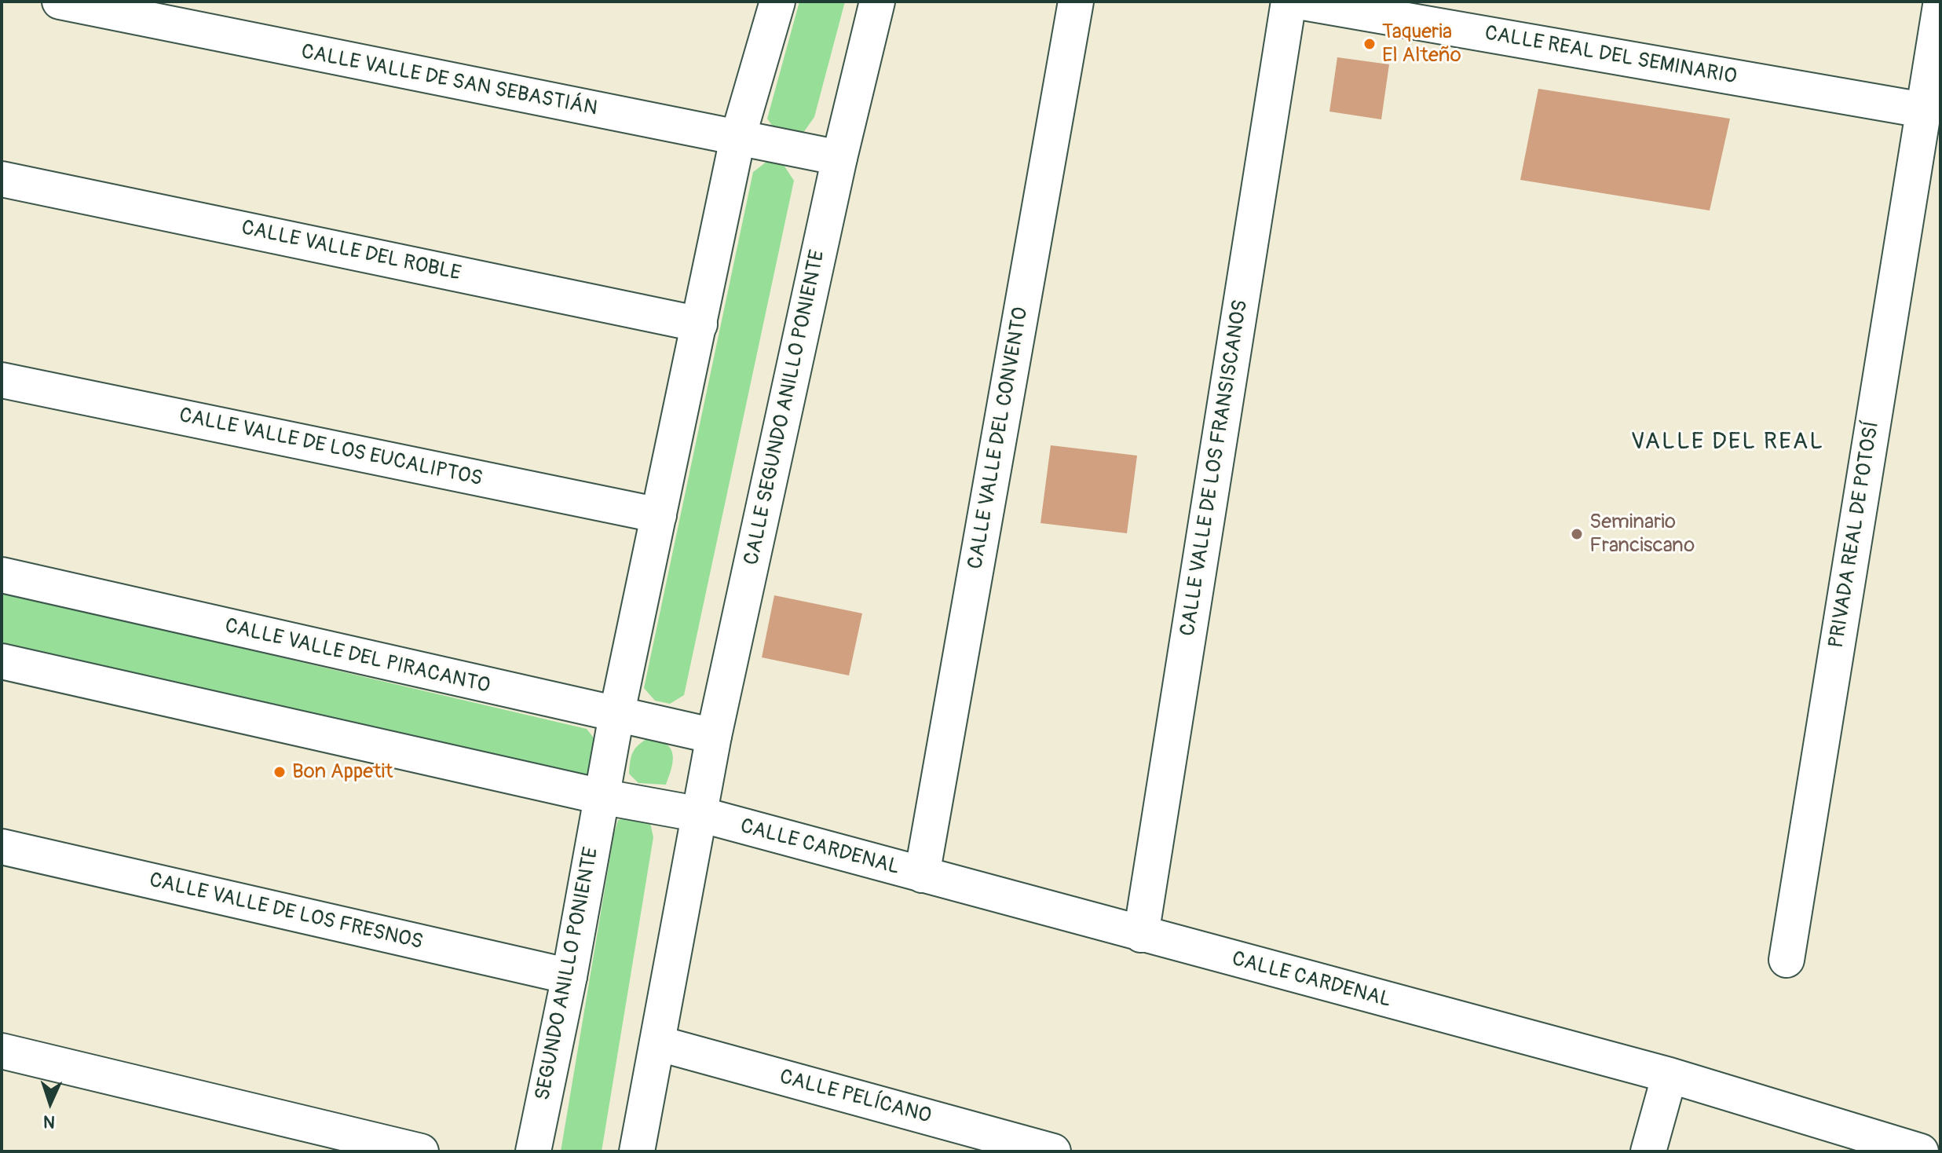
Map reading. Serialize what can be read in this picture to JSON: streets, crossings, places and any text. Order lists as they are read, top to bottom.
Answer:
{
  "streets": {
    "street": [
      "CALLE REAL DEL SEMINARIO",
      "CALLE VALLE DE SAN SEBASTIÁN",
      "CALLE VALLE DEL ROBLE",
      "CALLE SEGUNDO ANILLO PONIENTE",
      "CALLE VALLE DEL CONVENTO",
      "CALLE VALLE DE LOS EUCALIPTOS",
      "CALLE VALLE DE LOS FRANSISCANOS",
      "PRIVADA REAL DE POTOSÍ",
      "CALLE VALLE DEL PIRACANTO",
      "CALLE CARDENAL",
      "CALLE VALLE DE LOS FRESNOS",
      "SEGUNDO ANILLO PONIENTE",
      "CALLE PELÍCANO"
    ]
  },
  "crossings": [
    ["CALLE REAL DEL SEMINARIO", "PRIVADA REAL DE POTOSÍ"],
    ["CALLE VALLE DE SAN SEBASTIÁN", "CALLE SEGUNDO ANILLO PONIENTE"],
    ["CALLE SEGUNDO ANILLO PONIENTE", "CALLE VALLE DEL PIRACANTO"],
    ["CALLE SEGUNDO ANILLO PONIENTE", "CALLE CARDENAL"],
    ["CALLE VALLE DEL CONVENTO", "CALLE CARDENAL"],
    ["CALLE VALLE DE LOS FRANSISCANOS", "CALLE CARDENAL"],
    ["CALLE VALLE DE LOS FRESNOS", "SEGUNDO ANILLO PONIENTE"]
  ],
  "districts": ["VALLE DEL REAL"],
  "places": ["Taqueria El Alteño", "Seminario Franciscano", "Bon Appetit"],
  "north": "bottom"
}
